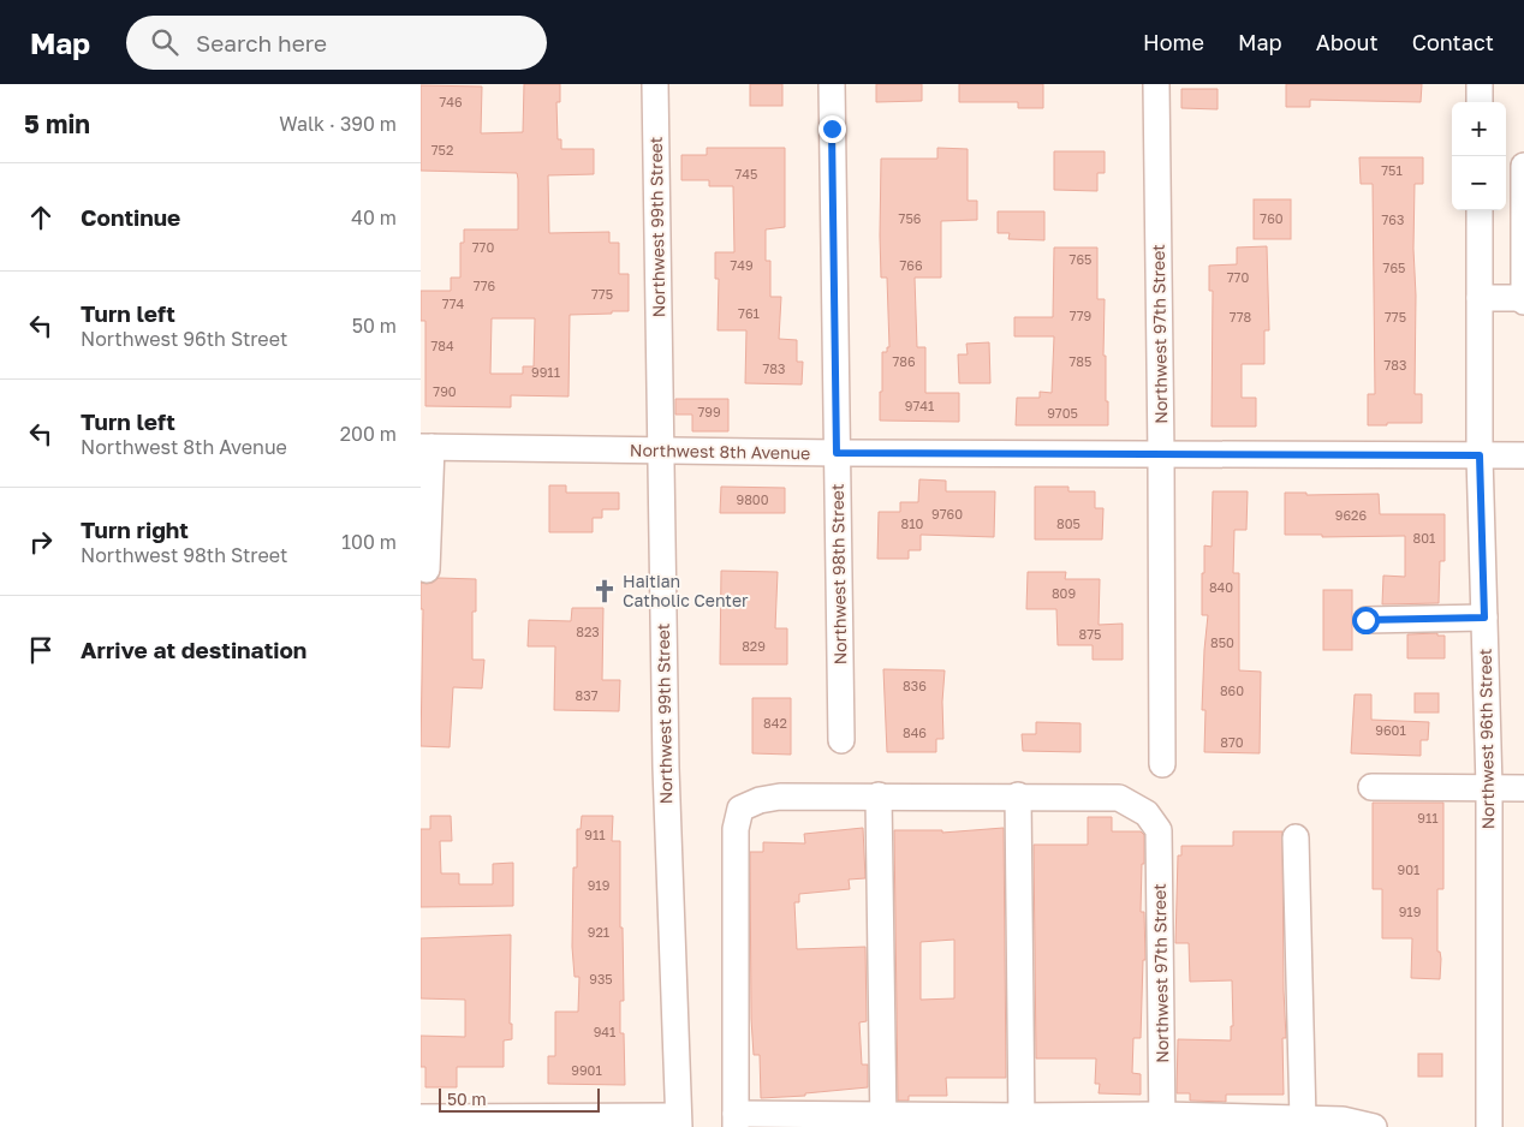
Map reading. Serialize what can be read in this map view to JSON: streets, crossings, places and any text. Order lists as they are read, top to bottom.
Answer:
{
  "streets": {
    "street": [
      "Northwest 99th Street",
      "Northwest 97th Street",
      "Northwest 8th Avenue",
      "Northwest 98th Street",
      "Northwest 96th Street"
    ]
  },
  "crossings": [
    ["Northwest 99th Street", "Northwest 8th Avenue"],
    ["Northwest 97th Street", "Northwest 8th Avenue"],
    ["Northwest 8th Avenue", "Northwest 98th Street"],
    ["Northwest 8th Avenue", "Northwest 96th Street"]
  ],
  "places": {
    "church": ["Haitian Catholic Center"]
  },
  "house_numbers": [
    "746",
    "752",
    "751",
    "745",
    "756",
    "760",
    "763",
    "770",
    "765",
    "749",
    "766",
    "765",
    "770",
    "776",
    "775",
    "774",
    "761",
    "779",
    "778",
    "775",
    "784",
    "786",
    "785",
    "783",
    "783",
    "9911",
    "790",
    "9741",
    "799",
    "9705",
    "9800",
    "9760",
    "9626",
    "810",
    "805",
    "801",
    "840",
    "809",
    "823",
    "875",
    "850",
    "829",
    "836",
    "860",
    "837",
    "842",
    "9601",
    "846",
    "870",
    "911",
    "911",
    "901",
    "919",
    "919",
    "921",
    "935",
    "941",
    "9901"
  ],
  "scale_bar": "50 m",
  "page": {
    "header": "Map",
    "search": "Search here",
    "nav": [
      "Home",
      "Map",
      "About",
      "Contact"
    ],
    "heading": ["5 min", "Walk · 390 m"],
    "map_buttons": ["+", "−"],
    "list": [
      ["Continue", "40 m"],
      ["Turn left", "Northwest 96th Street", "50 m"],
      ["Turn left", "Northwest 8th Avenue", "200 m"],
      ["Turn right", "Northwest 98th Street", "100 m"],
      "Arrive at destination"
    ],
    "scale": "50 m"
  }
}
